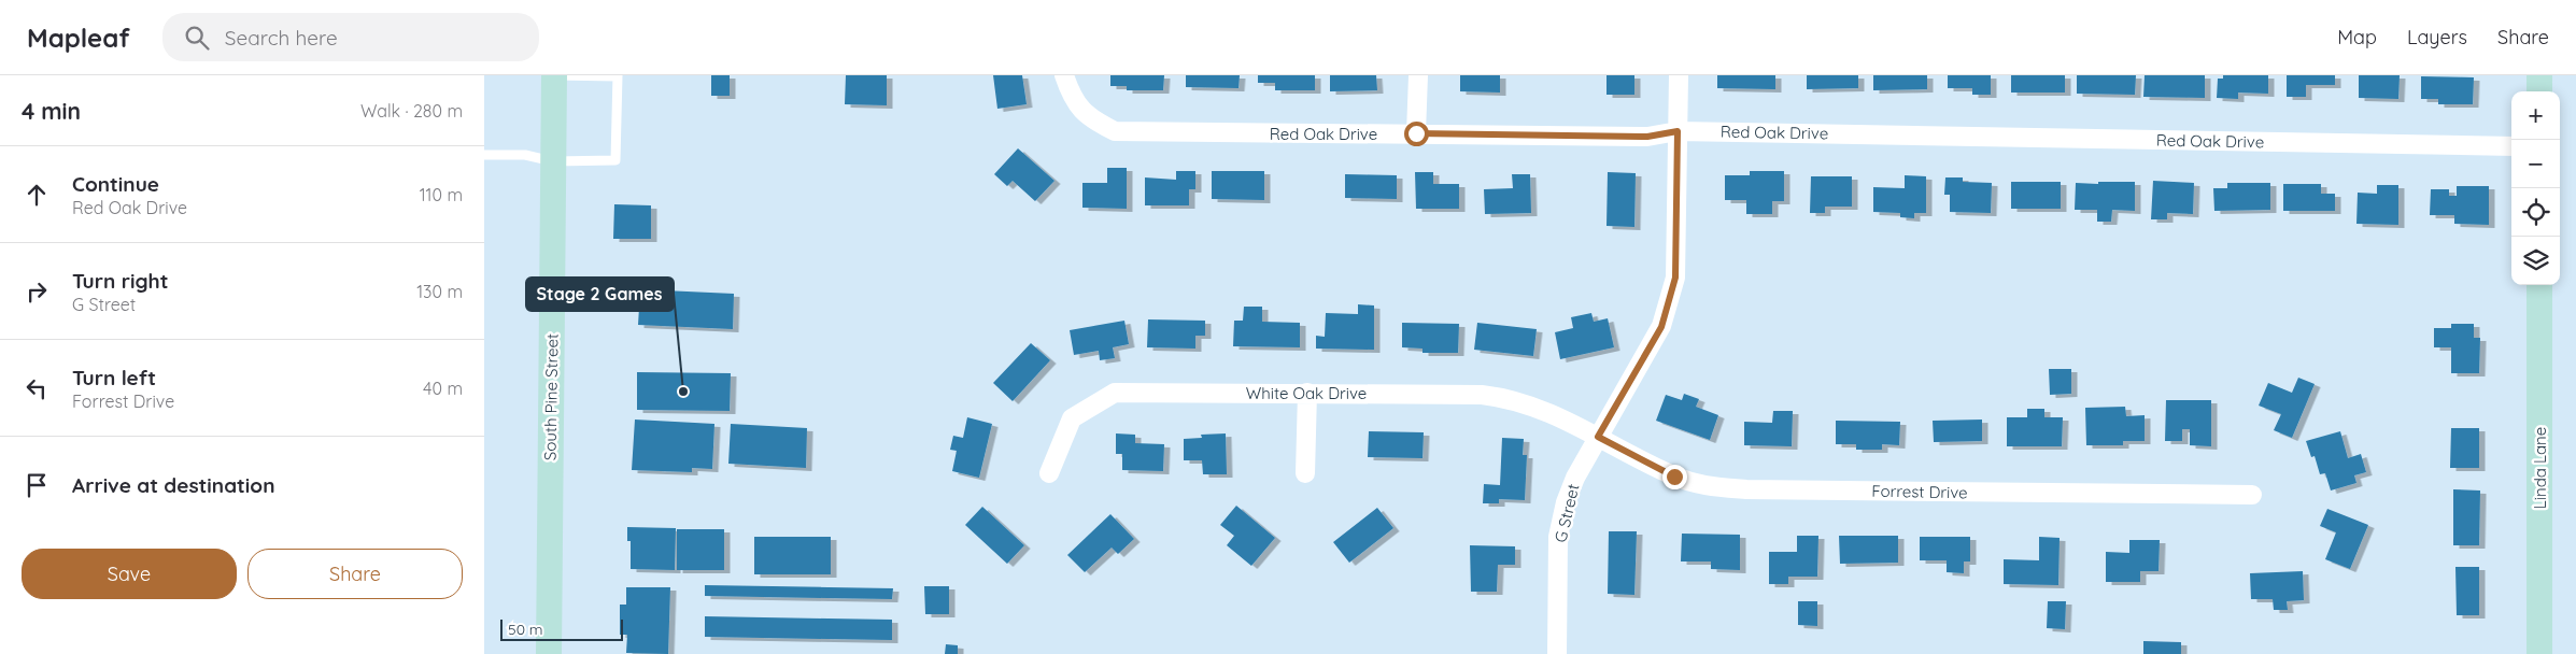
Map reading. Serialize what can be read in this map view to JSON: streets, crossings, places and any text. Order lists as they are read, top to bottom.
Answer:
{
  "streets": {
    "main road": ["South Pine Street", "Linda Lane"],
    "street": [
      "Red Oak Drive",
      "White Oak Drive",
      "Forrest Drive",
      "G Street"
    ]
  },
  "crossings": [
    ["Red Oak Drive", "G Street"],
    ["White Oak Drive", "Forrest Drive"],
    ["White Oak Drive", "G Street"],
    ["Forrest Drive", "G Street"]
  ],
  "places": ["Stage 2 Games"],
  "scale_bar": "50 m",
  "page": {
    "header": "Mapleaf",
    "search": "Search here",
    "nav": ["Map", "Layers", "Share"],
    "heading": ["4 min", "Walk · 280 m"],
    "map_buttons": ["+", "−"],
    "list": [
      ["Continue", "Red Oak Drive", "110 m"],
      ["Turn right", "G Street", "130 m"],
      ["Turn left", "Forrest Drive", "40 m"],
      "Arrive at destination"
    ],
    "buttons": ["Save", "Share"],
    "scale": "50 m"
  }
}
